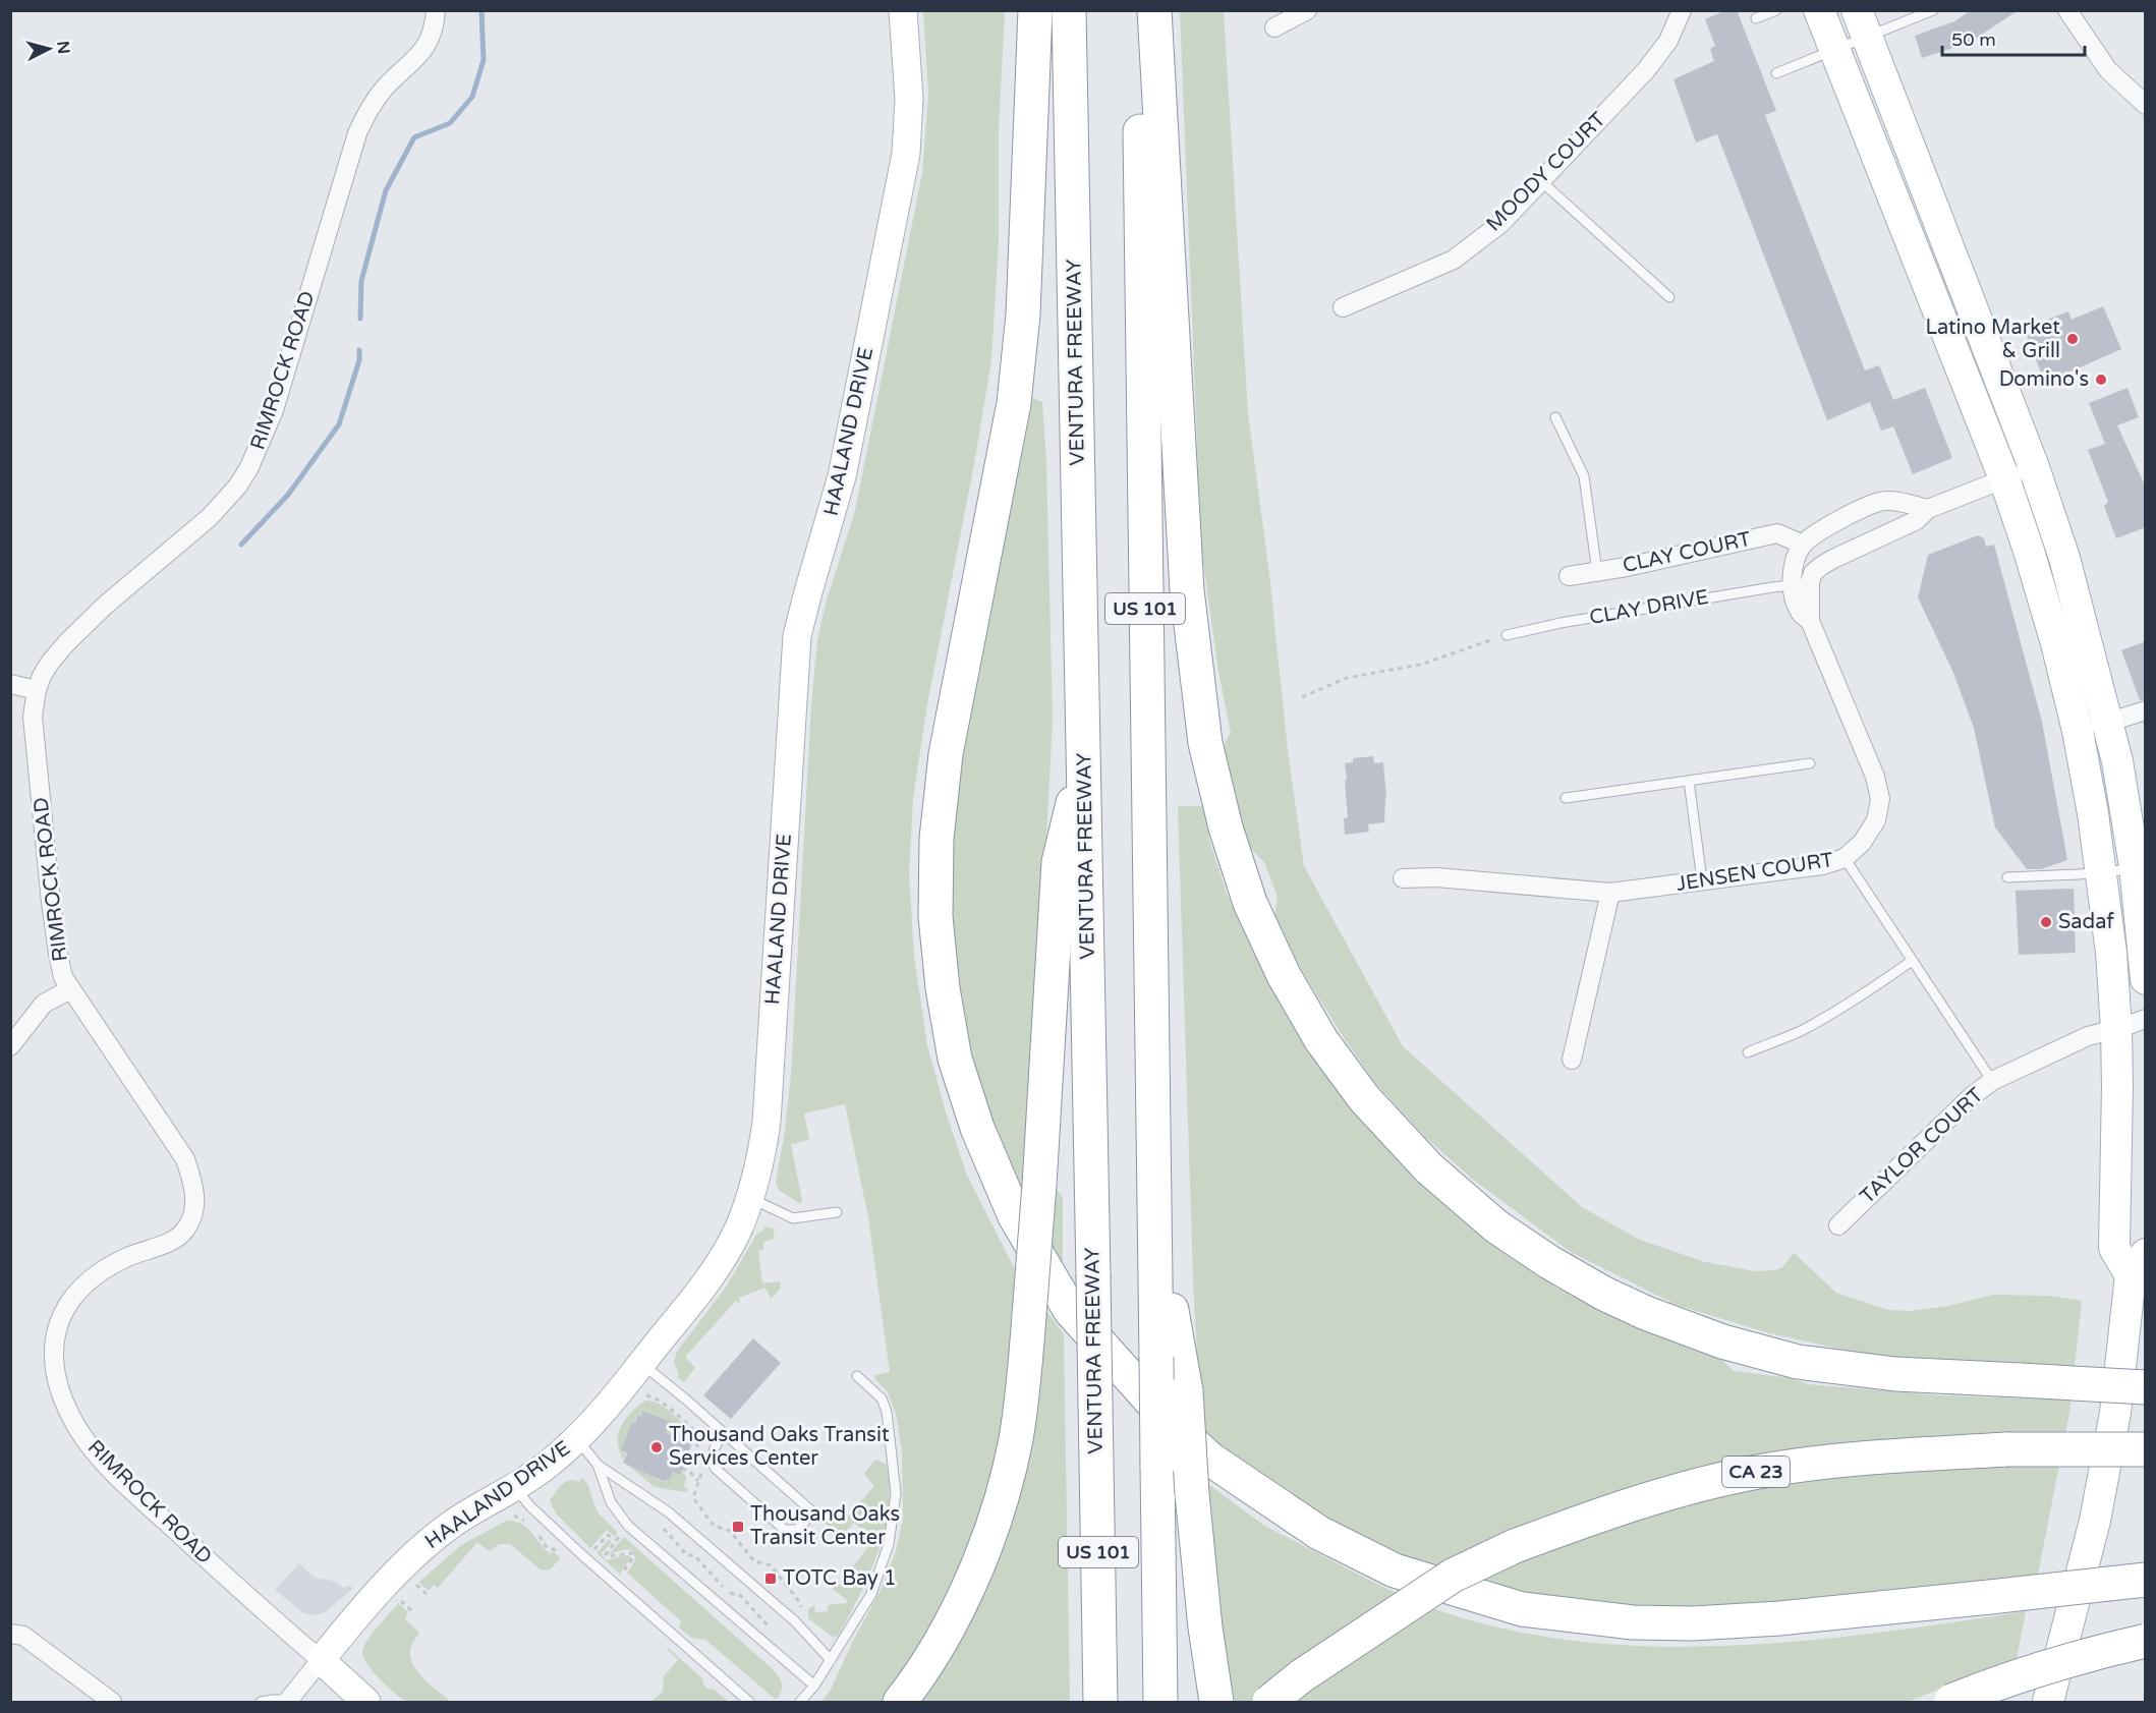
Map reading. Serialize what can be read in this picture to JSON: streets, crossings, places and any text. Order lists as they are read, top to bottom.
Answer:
{
  "streets": {
    "highway": ["VENTURA FREEWAY", "US 101", "CA 23"],
    "street": [
      "MOODY COURT",
      "RIMROCK ROAD",
      "HAALAND DRIVE",
      "CLAY COURT",
      "JENSEN COURT",
      "TAYLOR COURT"
    ],
    "lane": ["CLAY DRIVE"]
  },
  "crossings": [
    ["RIMROCK ROAD", "HAALAND DRIVE"]
  ],
  "places": {
    "other": [
      "Latino Market & Grill",
      "Domino's",
      "Sadaf",
      "Thousand Oaks Transit Services Center"
    ],
    "transit": ["Thousand Oaks Transit Center", "TOTC Bay 1"]
  },
  "scale_bar": "50 m",
  "north": "right"
}
